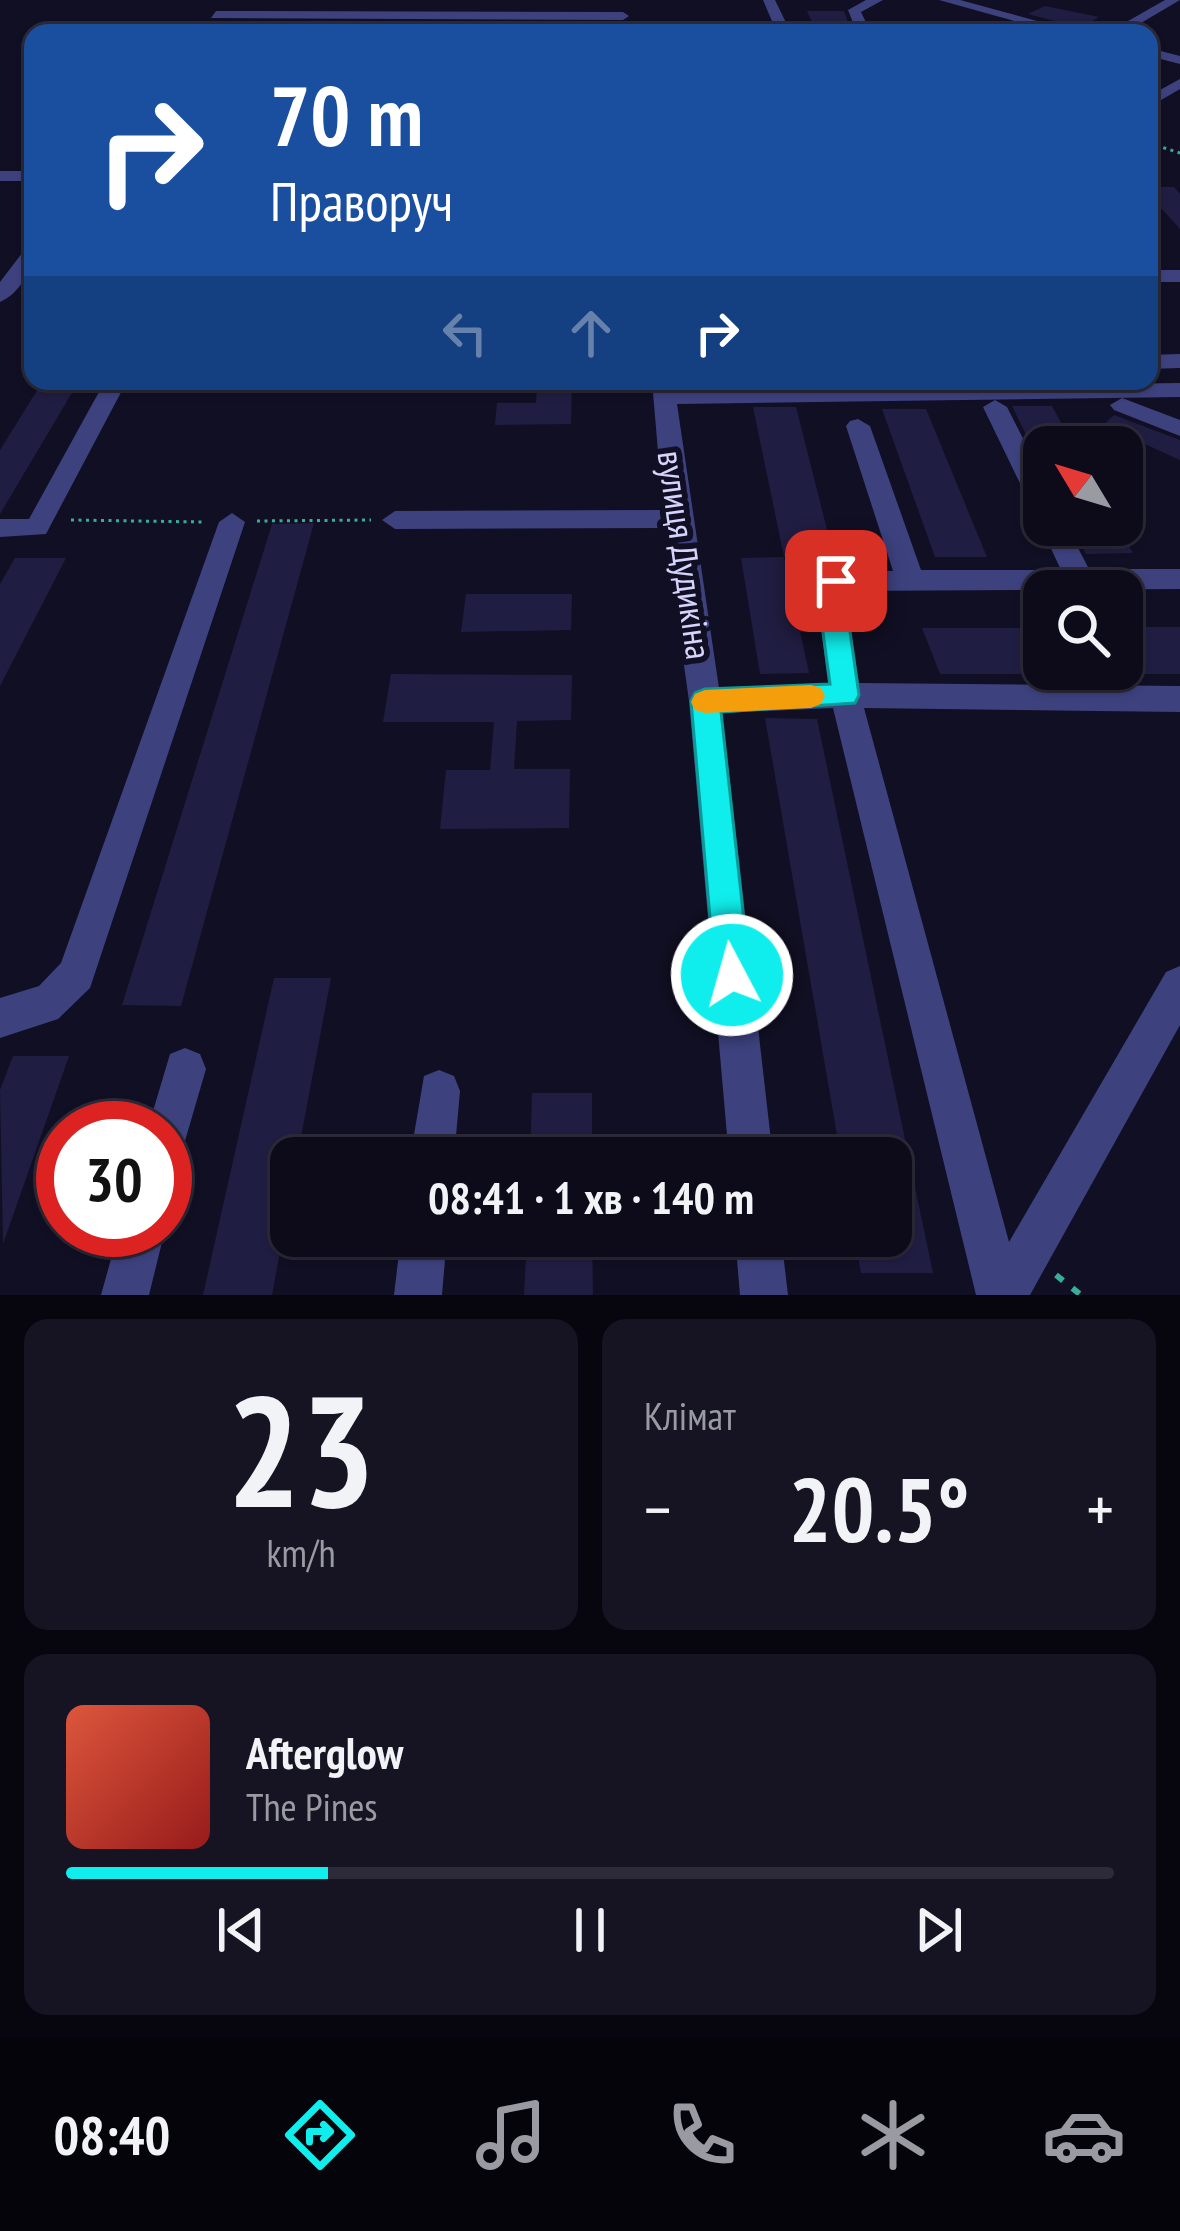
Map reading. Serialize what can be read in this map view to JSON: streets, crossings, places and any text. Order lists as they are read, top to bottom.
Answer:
{
  "streets": {
    "street": ["вулиця Дудикіна"]
  },
  "north": "top left",
  "page": {
    "turn": ["70 m", "Праворуч"],
    "limit": "30",
    "trip": "08:41 · 1 хв · 140 m",
    "tile": [
      ["23", "km/h"],
      "Клімат"
    ],
    "heat": ["−", "20.5°", "+"],
    "song": ["Afterglow", "The Pines"],
    "tabs": "08:40"
  }
}
